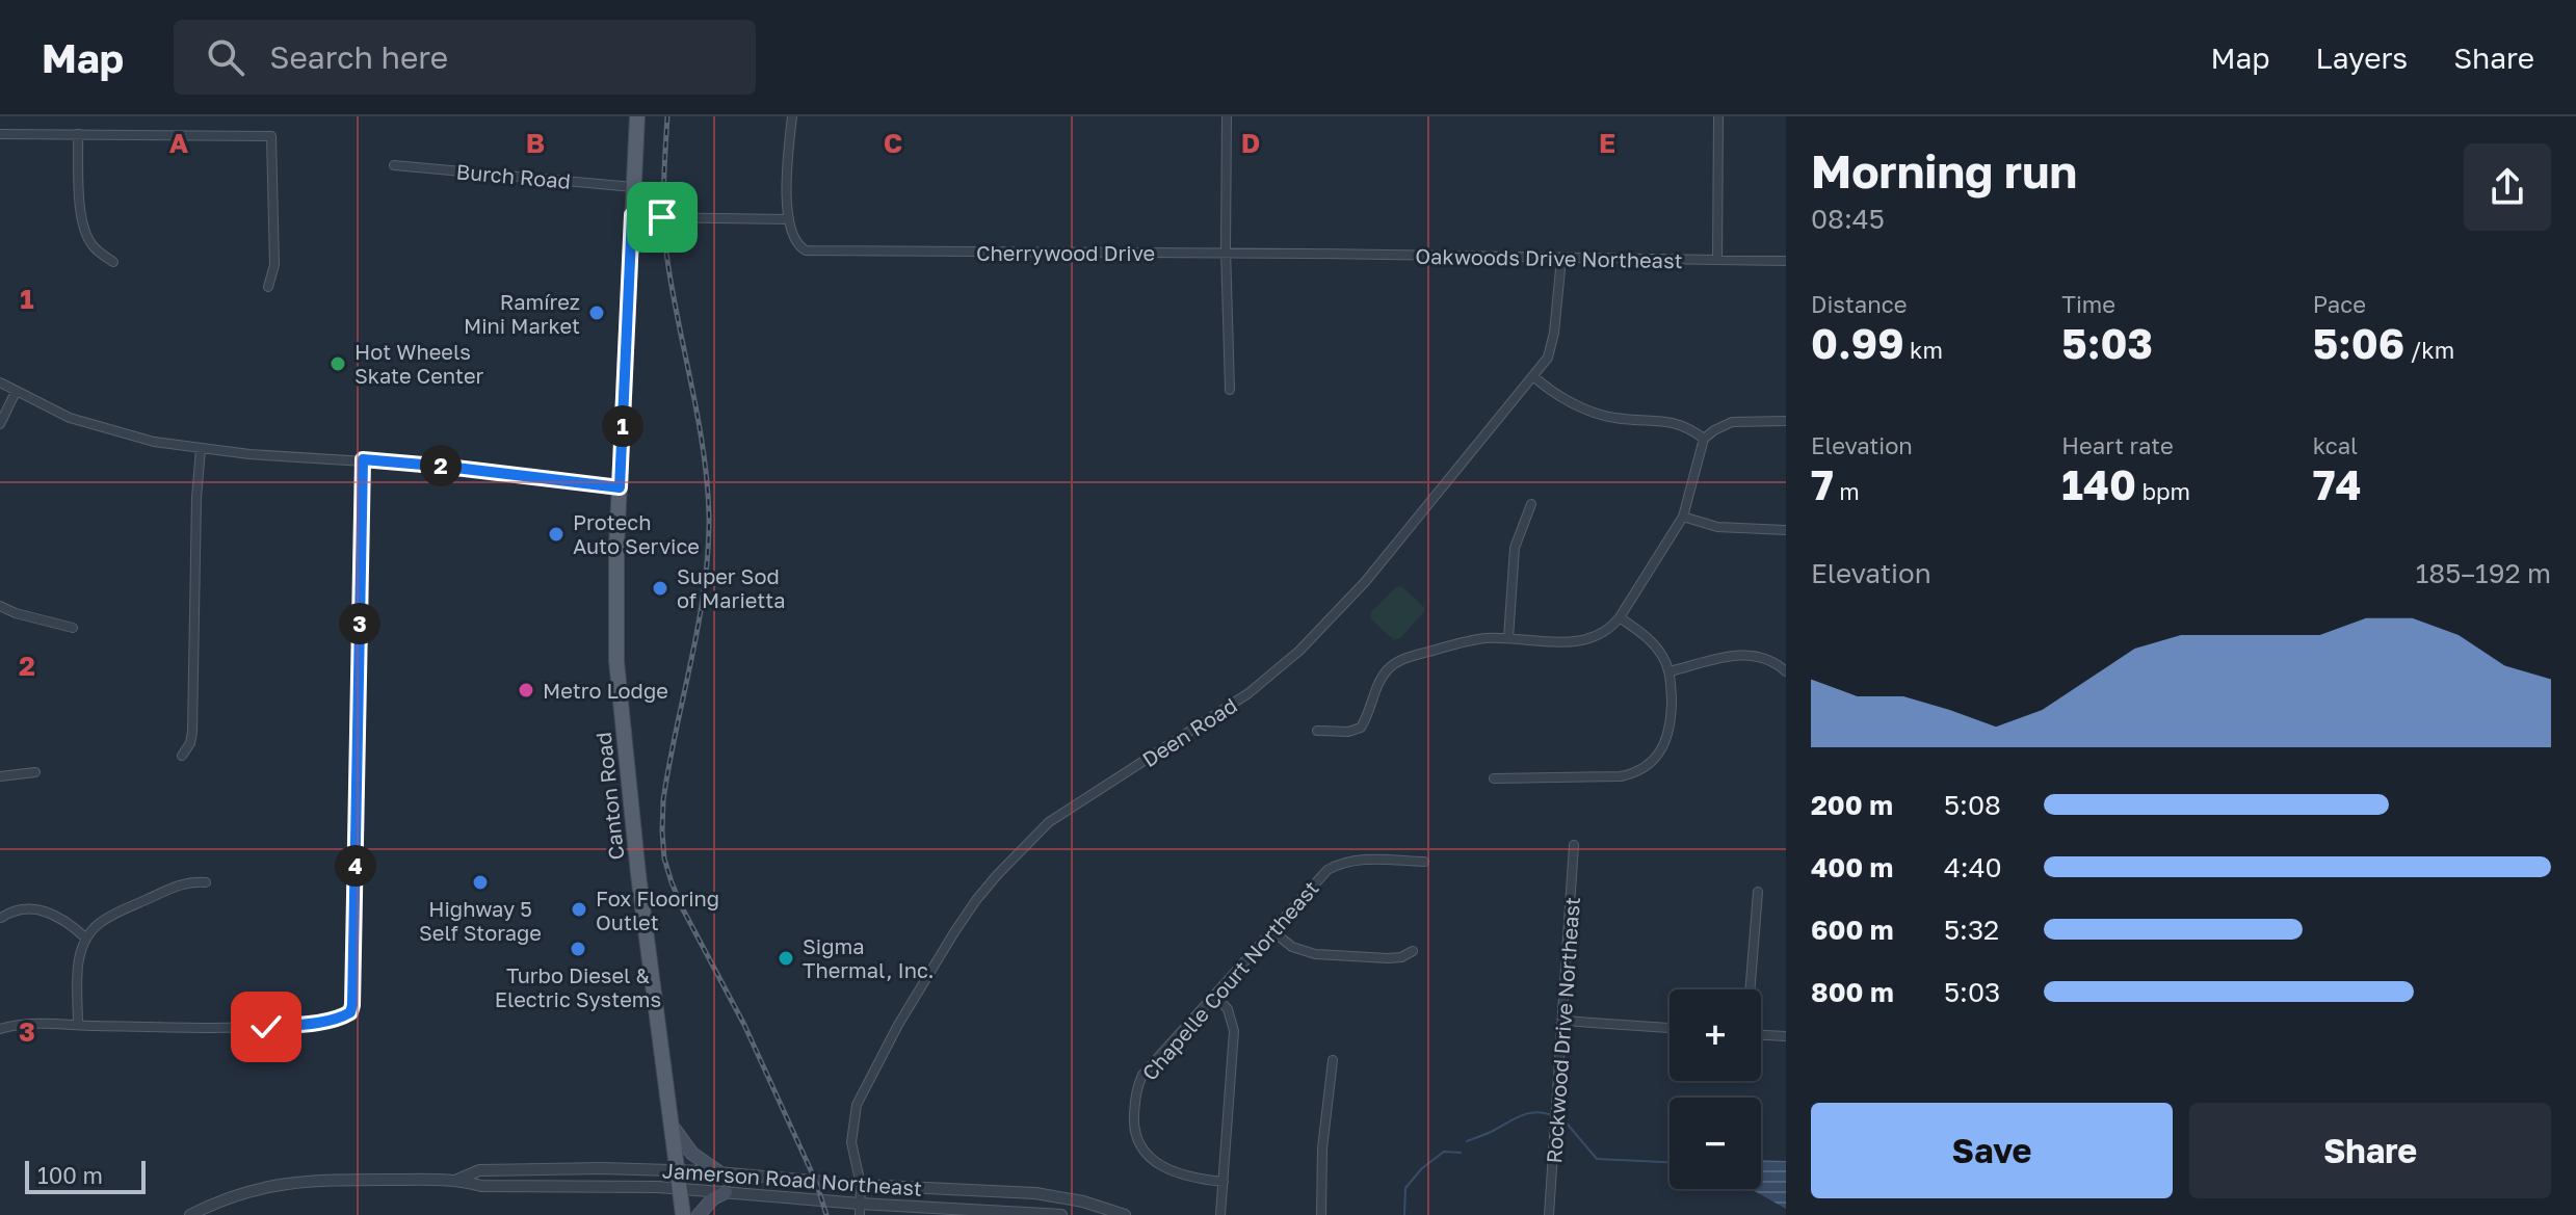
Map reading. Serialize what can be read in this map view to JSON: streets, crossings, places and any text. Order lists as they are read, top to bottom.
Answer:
{
  "streets": {
    "main road": ["Canton Road"],
    "street": [
      "Burch Road",
      "Cherrywood Drive",
      "Oakwoods Drive Northeast",
      "Deen Road",
      "Chapelle Court Northeast",
      "Rockwood Drive Northeast",
      "Jamerson Road Northeast"
    ]
  },
  "crossings": [
    ["Burch Road", "Canton Road"],
    ["Cherrywood Drive", "Oakwoods Drive Northeast"],
    ["Oakwoods Drive Northeast", "Deen Road"],
    ["Deen Road", "Jamerson Road Northeast"],
    ["Canton Road", "Jamerson Road Northeast"]
  ],
  "places": [
    "Ramírez Mini Market",
    "Hot Wheels Skate Center",
    "Protech Auto Service",
    "Super Sod of Marietta",
    "Metro Lodge",
    "Highway 5 Self Storage",
    "Fox Flooring Outlet",
    "Turbo Diesel & Electric Systems",
    "Sigma Thermal, Inc."
  ],
  "scale_bar": "100 m",
  "page": {
    "header": "Map",
    "search": "Search here",
    "nav": ["Map", "Layers", "Share"],
    "heading": ["Morning run", "08:45"],
    "stats": [
      ["Distance", "0.99 km"],
      ["Time", "5:03"],
      ["Pace", "5:06 /km"],
      ["Elevation", "7 m"],
      ["Heart rate", "140 bpm"],
      ["kcal", "74"]
    ],
    "pins": [
      "1",
      "2",
      "3",
      "4"
    ],
    "chart": ["Elevation", "185–192 m"],
    "list": [
      {
        "name": "200 m",
        "note": "5:08"
      },
      {
        "name": "400 m",
        "note": "4:40"
      },
      {
        "name": "600 m",
        "note": "5:32"
      },
      {
        "name": "800 m",
        "note": "5:03"
      }
    ],
    "map_buttons": ["+", "−"],
    "buttons": ["Save", "Share"],
    "scale": "100 m"
  },
  "grid": {
    "columns": [
      "A",
      "B",
      "C",
      "D",
      "E"
    ],
    "rows": ["1", "2", "3"]
  }
}
